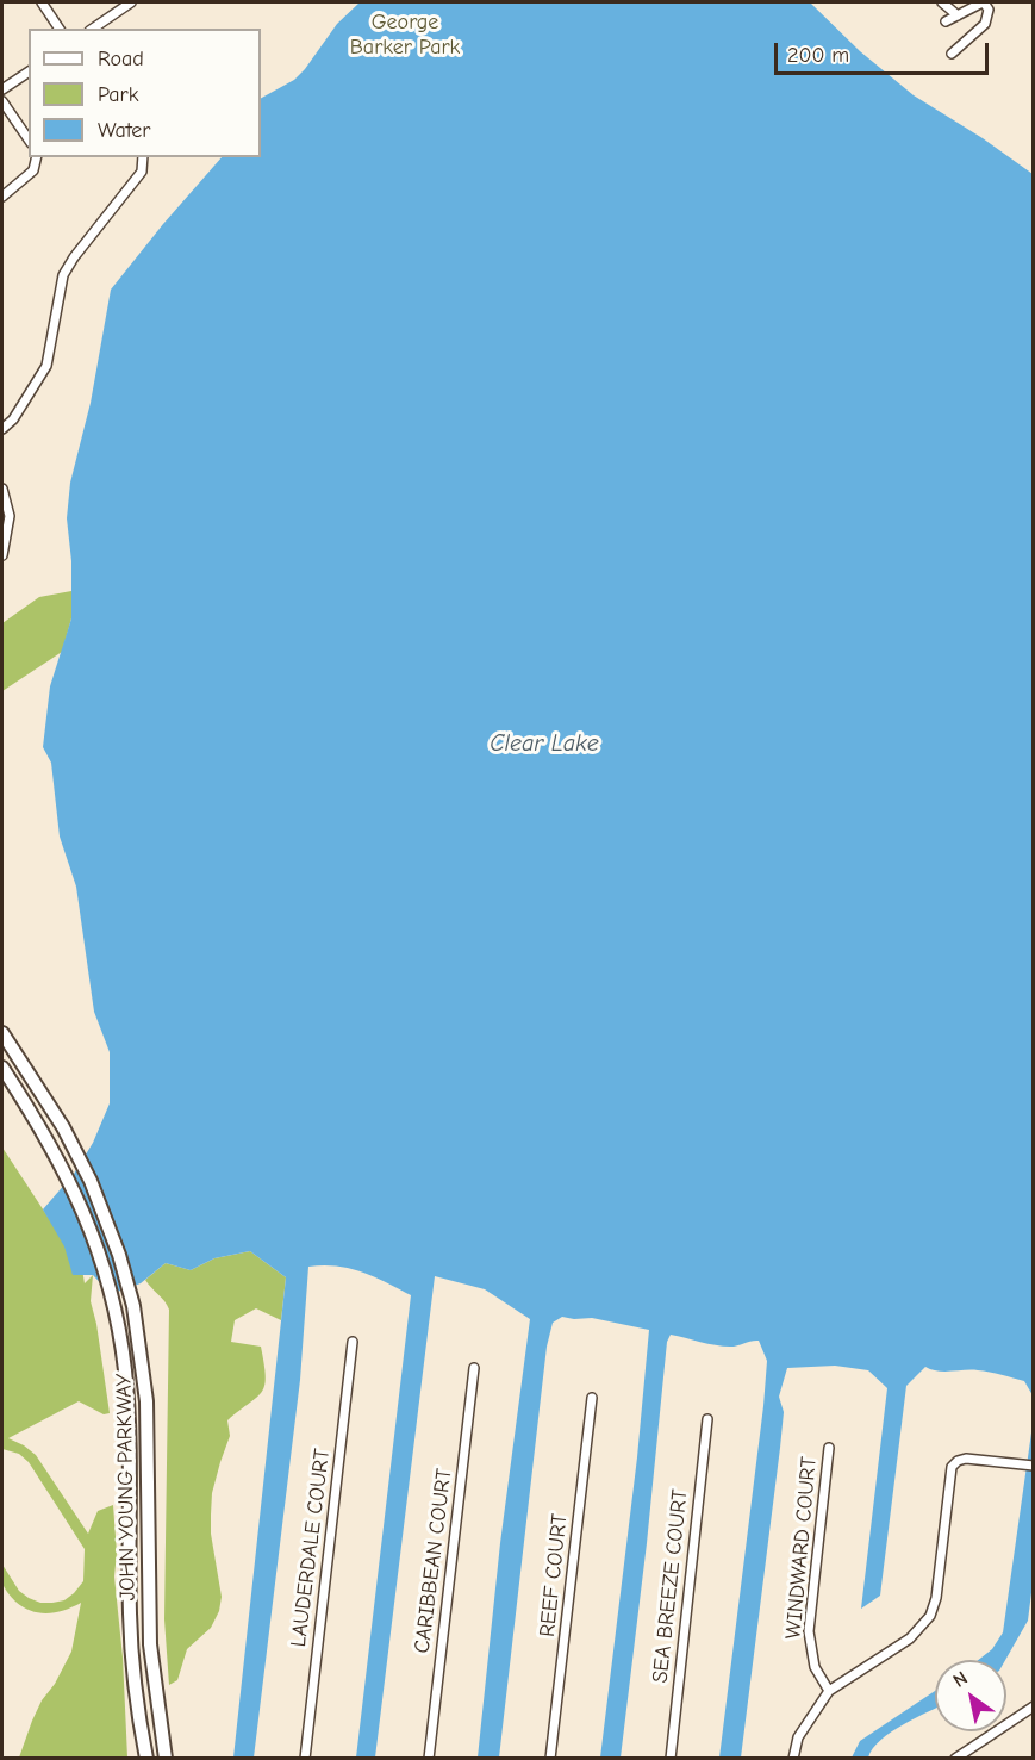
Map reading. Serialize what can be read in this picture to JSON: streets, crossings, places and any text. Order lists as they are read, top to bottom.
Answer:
{
  "streets": {
    "main road": ["JOHN YOUNG PARKWAY"],
    "street": [
      "LAUDERDALE COURT",
      "WINDWARD COURT",
      "CARIBBEAN COURT",
      "REEF COURT",
      "SEA BREEZE COURT"
    ]
  },
  "water": ["Clear Lake"],
  "parks": ["George Barker Park"],
  "legend": ["Road", "Park", "Water"],
  "scale_bar": "200 m",
  "north": "top left"
}
